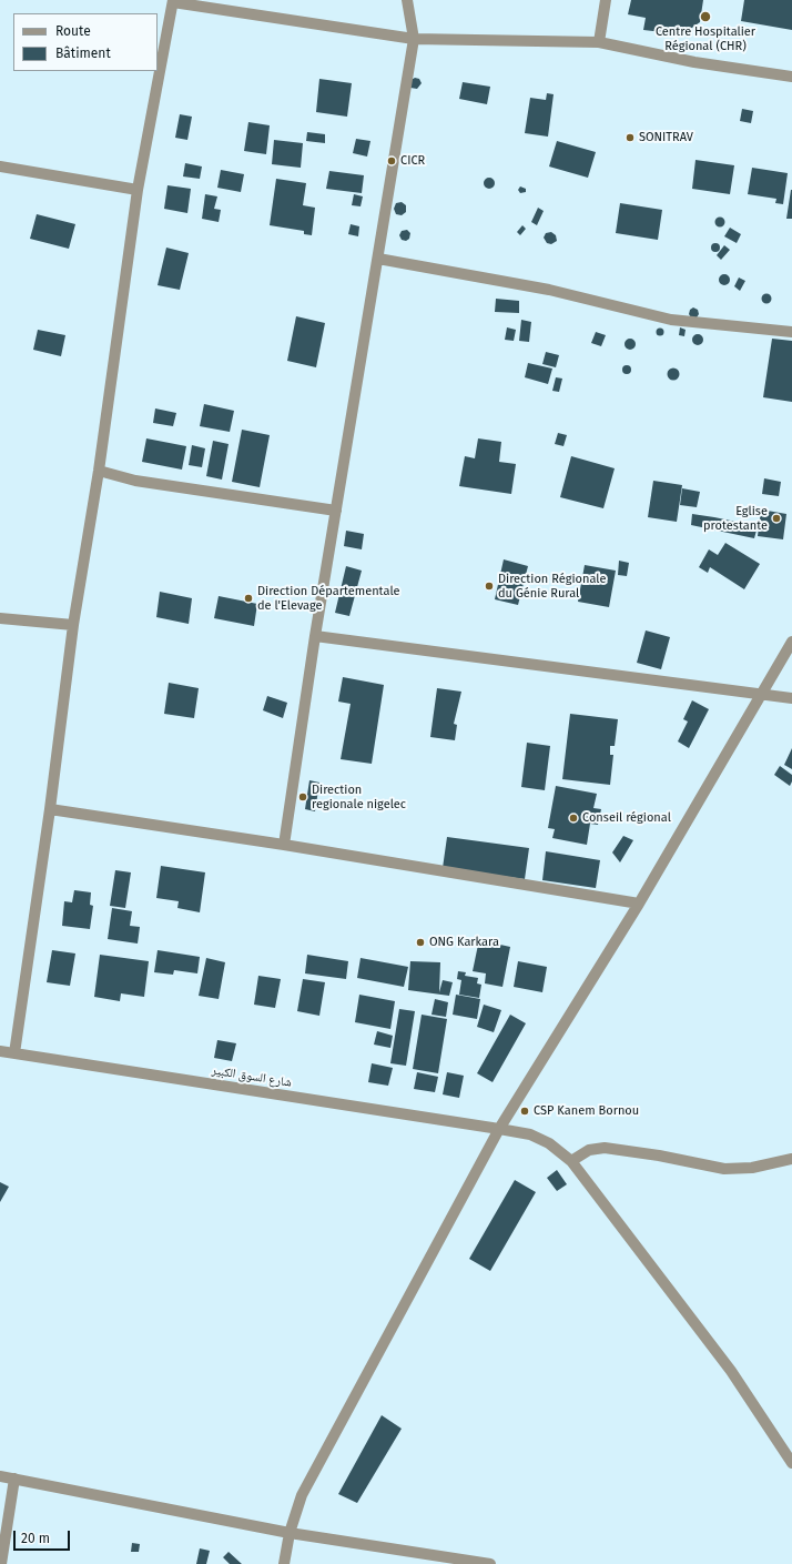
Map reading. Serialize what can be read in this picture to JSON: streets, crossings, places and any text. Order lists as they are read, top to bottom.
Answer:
{
  "streets": {
    "street": ["شارع السوق الكبير"]
  },
  "places": [
    "Centre Hospitalier Régional (CHR)",
    "SONITRAV",
    "CICR",
    "Eglise protestante",
    "Direction Régionale du Génie Rural",
    "Direction Départementale de l'Elevage",
    "Direction regionale nigelec",
    "Conseil régional",
    "ONG Karkara",
    "CSP Kanem Bornou"
  ],
  "legend": ["Route", "Bâtiment"],
  "scale_bar": "20 m"
}
